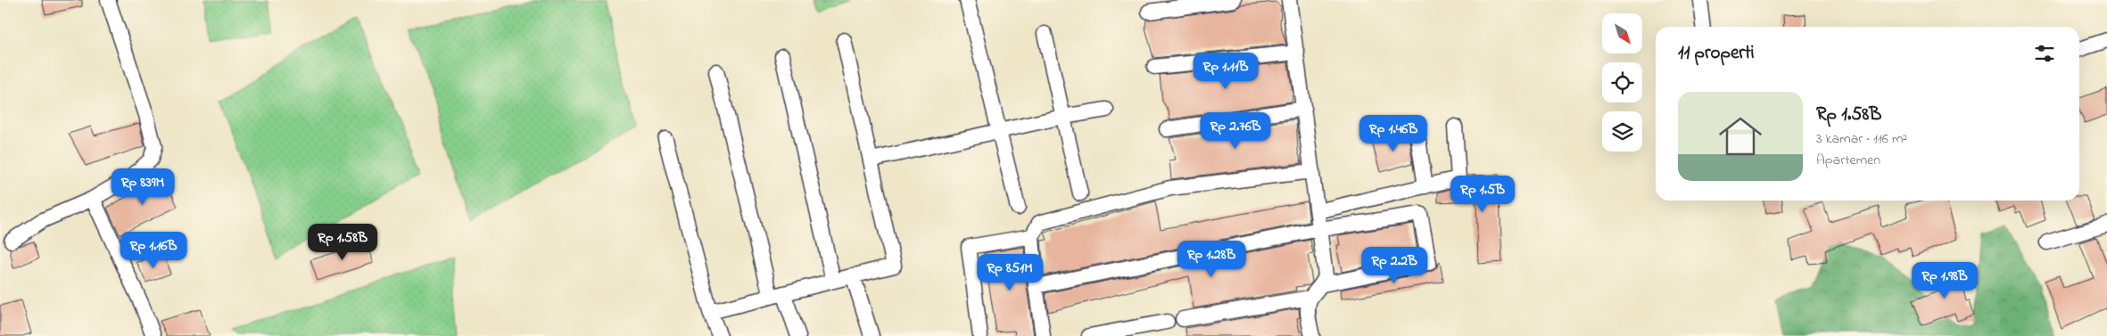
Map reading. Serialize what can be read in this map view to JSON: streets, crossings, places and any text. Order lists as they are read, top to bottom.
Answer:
{
  "north": "bottom right",
  "page": {
    "heading": "11 properti",
    "price": [
      "Rp 1.11B",
      "Rp 2.76B",
      "Rp 1.46B",
      "Rp 839M",
      "Rp 1.5B",
      "Rp 1.58B",
      "Rp 1.16B",
      "Rp 1.28B",
      "Rp 2.2B",
      "Rp 851M",
      "Rp 1.98B"
    ],
    "list": [
      {
        "name": "Rp 1.58B",
        "note": "3 kamar · 116 m² · Apartemen"
      }
    ]
  }
}
